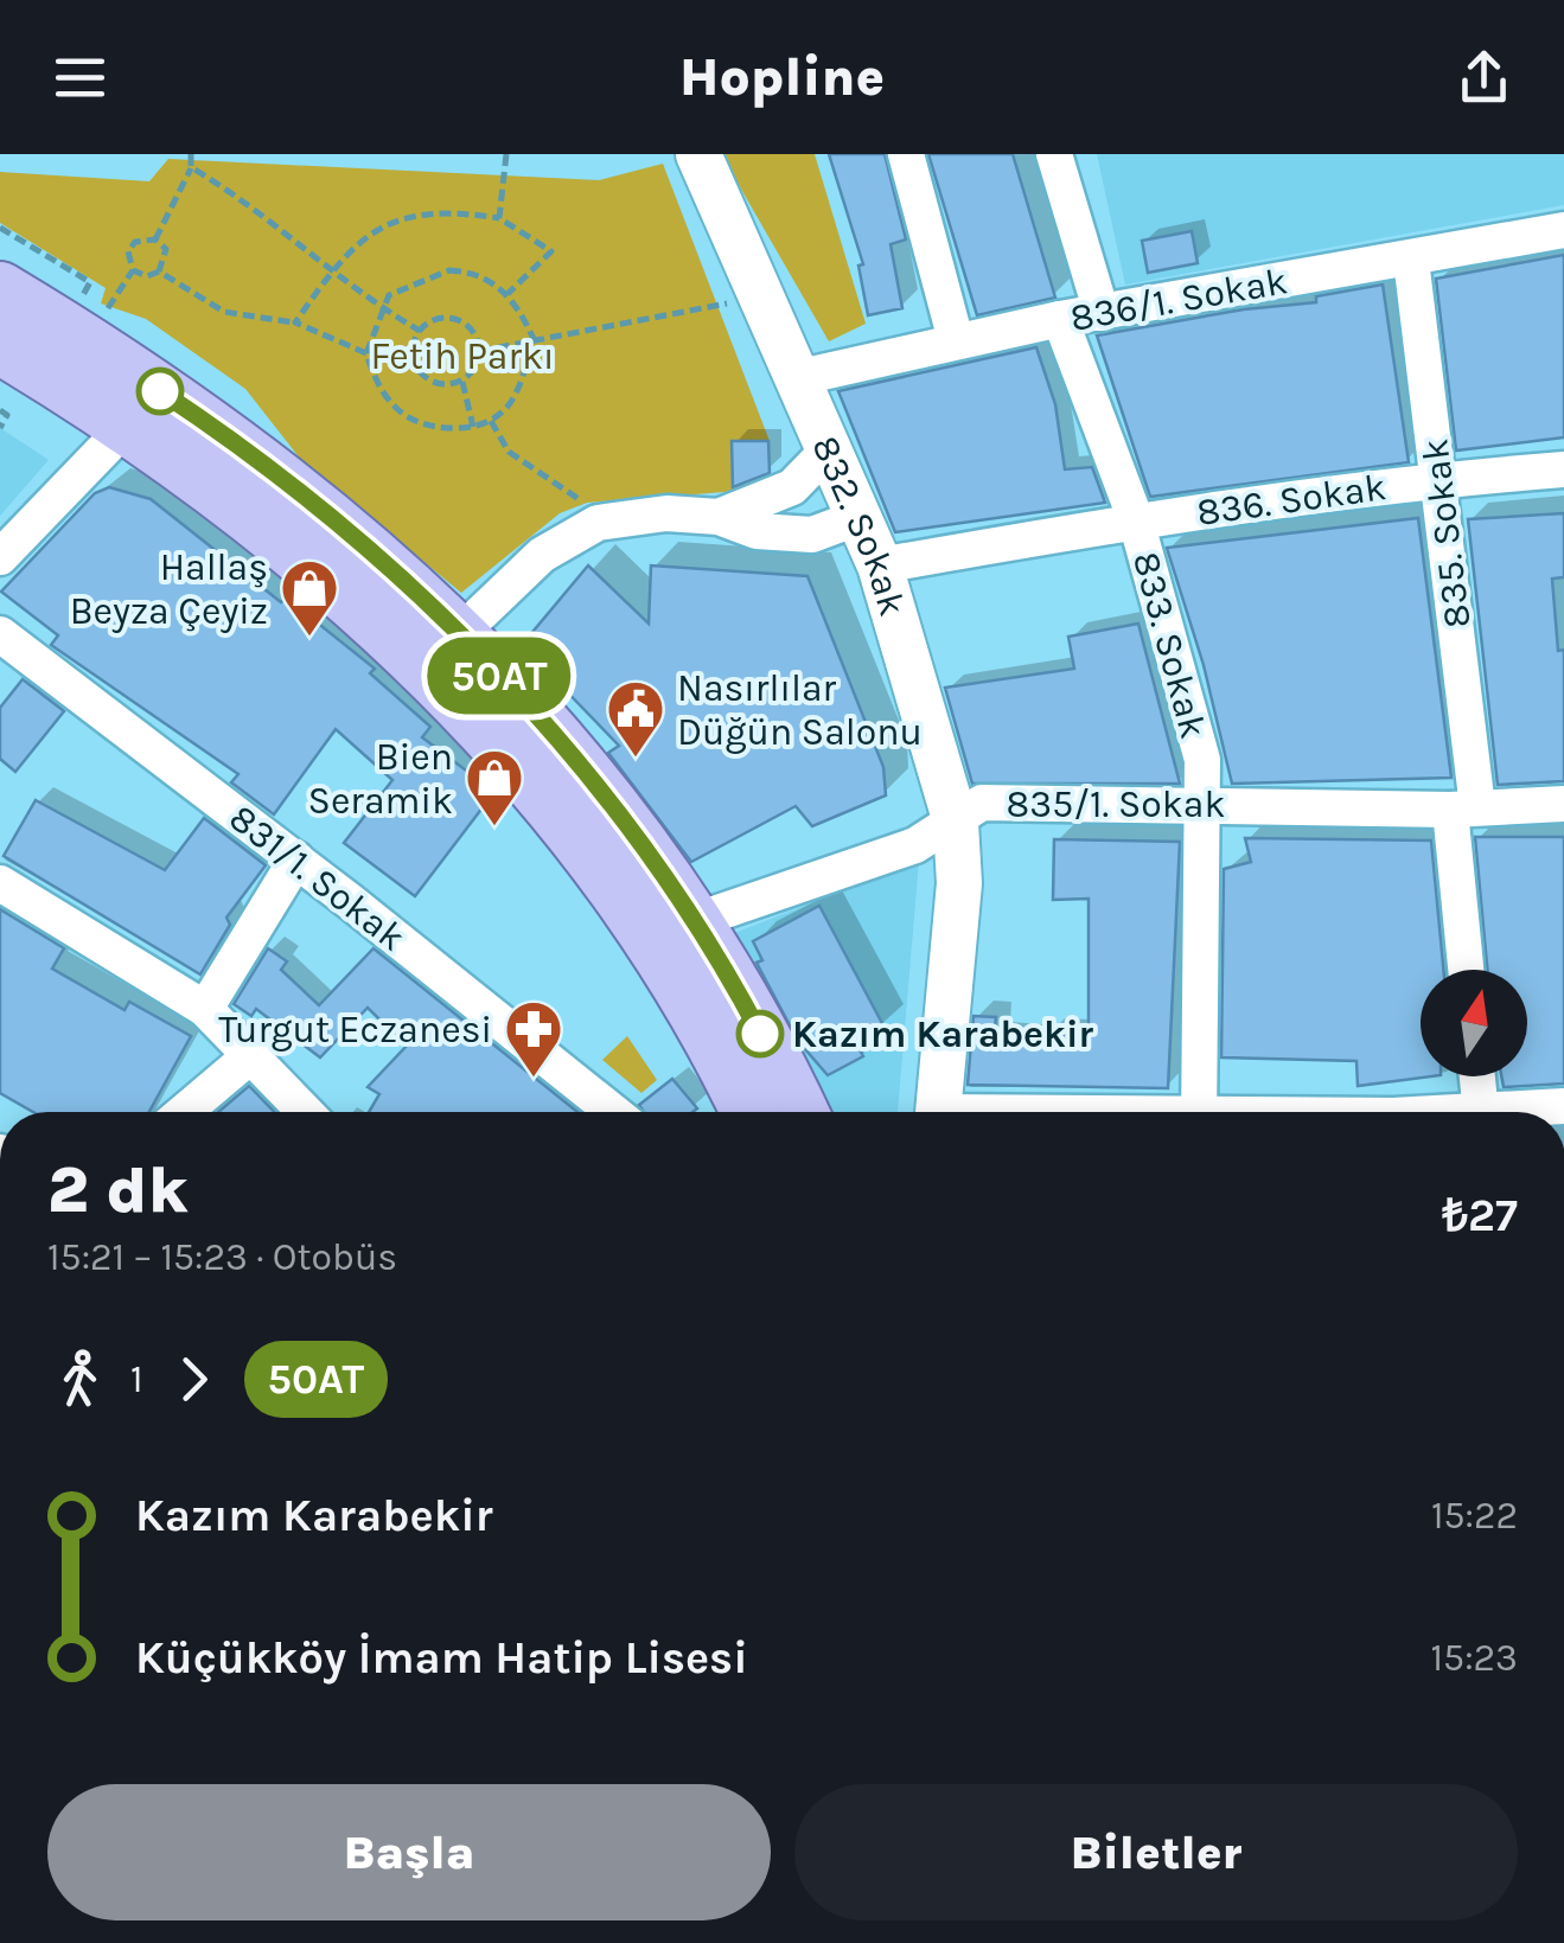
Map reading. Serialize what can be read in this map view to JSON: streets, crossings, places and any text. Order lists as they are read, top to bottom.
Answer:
{
  "streets": {
    "street": [
      "836/1. Sokak",
      "836. Sokak",
      "832. Sokak",
      "835. Sokak",
      "833. Sokak",
      "835/1. Sokak",
      "831/1. Sokak"
    ]
  },
  "crossings": [
    ["836/1. Sokak", "832. Sokak"],
    ["836/1. Sokak", "835. Sokak"],
    ["836/1. Sokak", "833. Sokak"],
    ["836. Sokak", "832. Sokak"],
    ["836. Sokak", "835. Sokak"],
    ["836. Sokak", "833. Sokak"],
    ["832. Sokak", "835/1. Sokak"],
    ["835. Sokak", "835/1. Sokak"],
    ["833. Sokak", "835/1. Sokak"]
  ],
  "parks": ["Fetih Parkı"],
  "places": {
    "shop": ["Hallaş Beyza Çeyiz", "Bien Seramik"],
    "public building": ["Nasırlılar Düğün Salonu"],
    "other": ["Kazım Karabekir"],
    "pharmacy": ["Turgut Eczanesi"]
  },
  "lines": ["bus line 50AT"],
  "north": "top",
  "page": {
    "header": "Hopline",
    "on_map": "50AT",
    "heading": ["2 dk", "15:21 – 15:23 · Otobüs", "₺27"],
    "legs": ["1", "50AT"],
    "list": [
      {
        "name": "Kazım Karabekir",
        "value": "15:22"
      },
      {
        "name": "Küçükköy İmam Hatip Lisesi",
        "value": "15:23"
      }
    ],
    "buttons": ["Başla", "Biletler"]
  }
}
